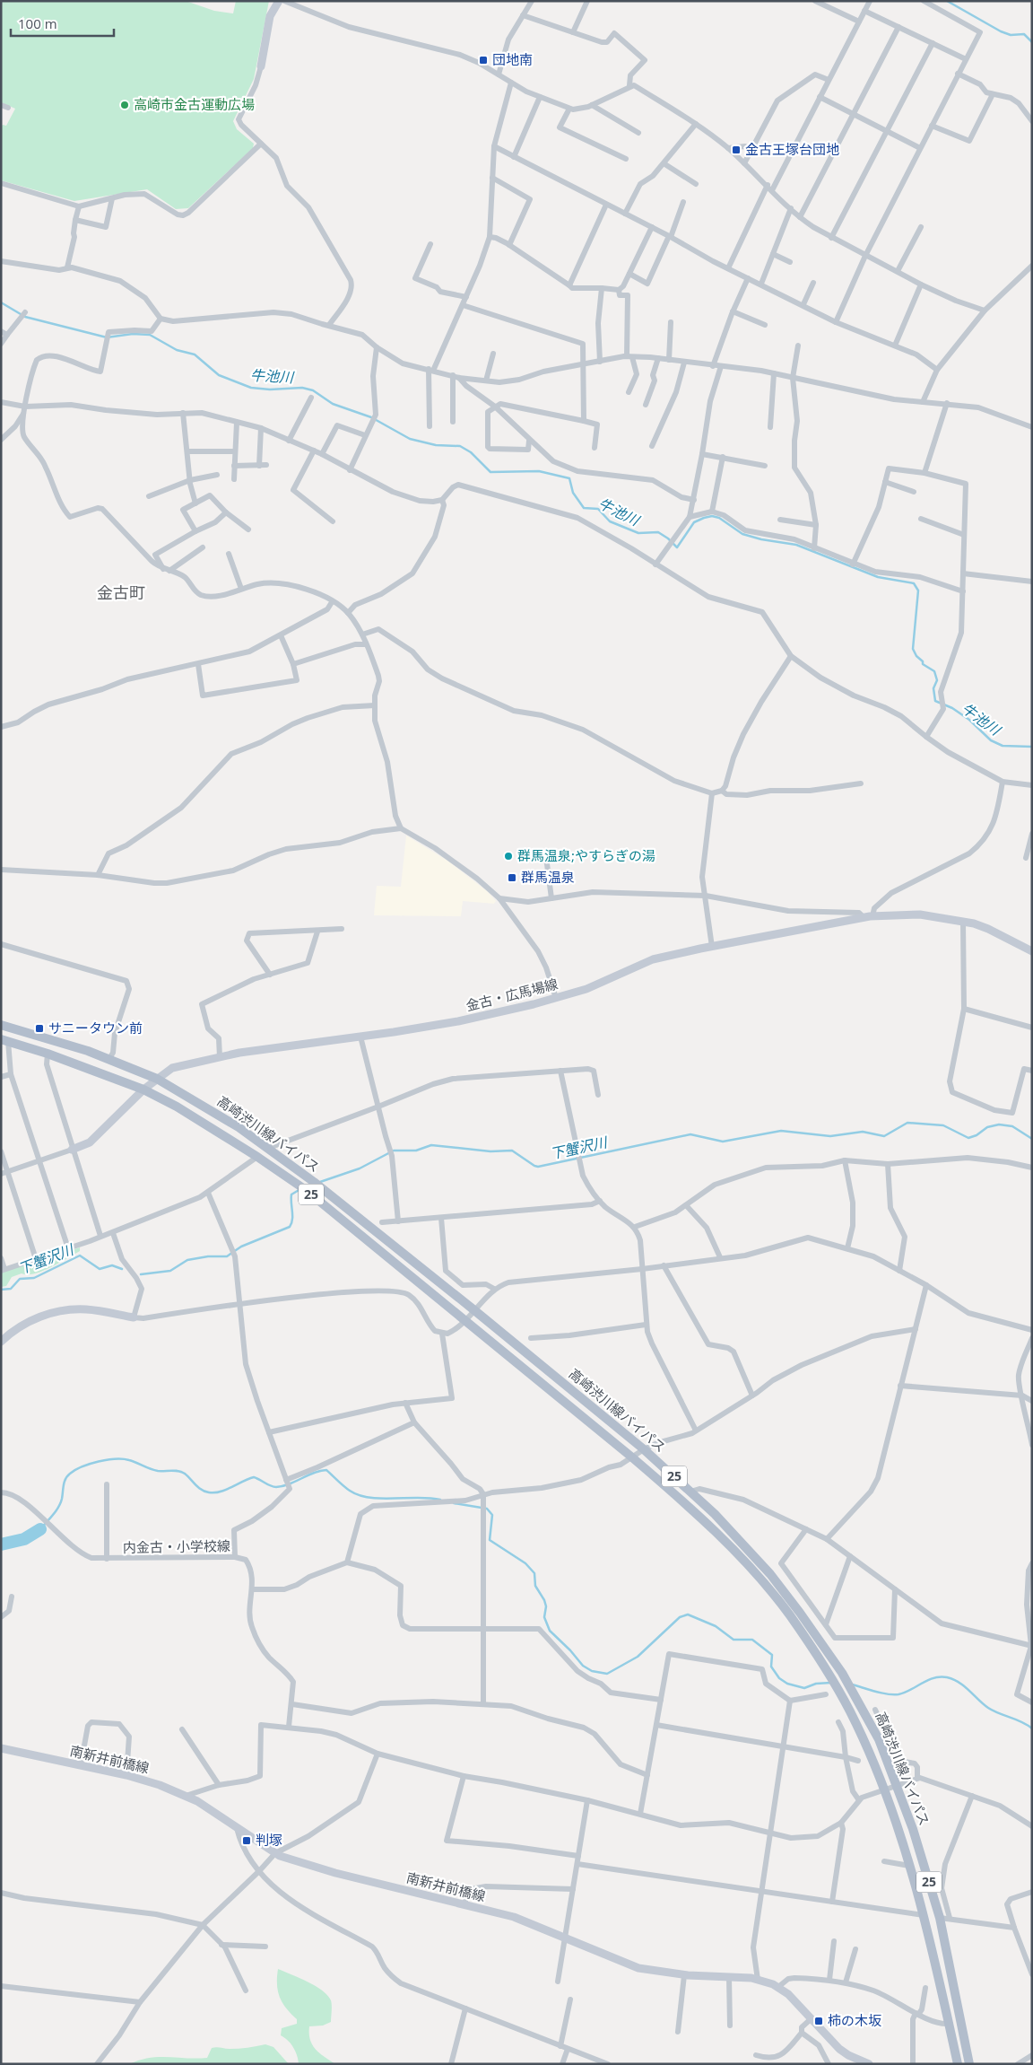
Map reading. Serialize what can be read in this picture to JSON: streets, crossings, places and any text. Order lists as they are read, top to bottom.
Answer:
{
  "streets": {
    "main road": ["高崎渋川線バイパス", "25"],
    "street": ["金古・広馬場線", "内金古・小学校線", "南新井前橋線"]
  },
  "crossings": [
    ["金古・広馬場線", "高崎渋川線バイパス"]
  ],
  "districts": ["金古町"],
  "water": ["牛池川", "下蟹沢川"],
  "places": {
    "transit": [
      "団地南",
      "金古王塚台団地",
      "群馬温泉",
      "サニータウン前",
      "判塚",
      "柿の木坂"
    ],
    "other": ["高崎市金古運動広場", "群馬温泉;やすらぎの湯"]
  },
  "scale_bar": "100 m"
}
